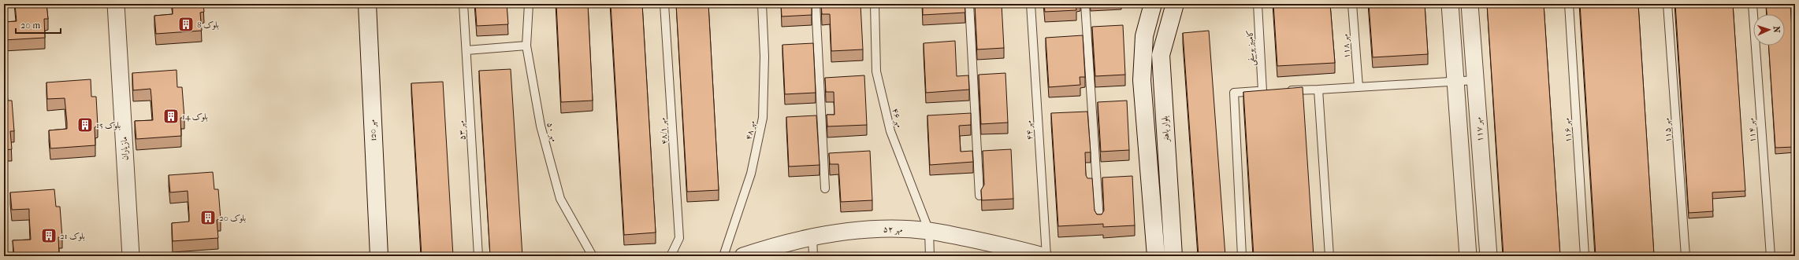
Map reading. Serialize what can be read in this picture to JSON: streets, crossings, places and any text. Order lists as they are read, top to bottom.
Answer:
{
  "streets": {
    "main road": ["بلوار باهنر", "مهر 120"],
    "street": ["مهر ۱۱۷", "مازیاران", "مهر ۵۲"],
    "lane": [
      "مهر ۱۱۸",
      "کامبیز یوسفی",
      "مهر ۴۶",
      "مهر ۵۳",
      "مهر ۴۸",
      "مهر ۴۴",
      "مهر ۱۱۶",
      "مهر ۱۱۵",
      "مهر ۱۱۴",
      "مهر ۴۸/۱",
      "مهر ۵۰"
    ]
  },
  "crossings": [
    ["مهر ۴۶", "مهر ۵۲"]
  ],
  "places": {
    "building": [
      "بلوک 8",
      "بلوک 14",
      "بلوک 15",
      "بلوک 20",
      "بلوک 21"
    ]
  },
  "scale_bar": "20 m",
  "north": "right"
}
